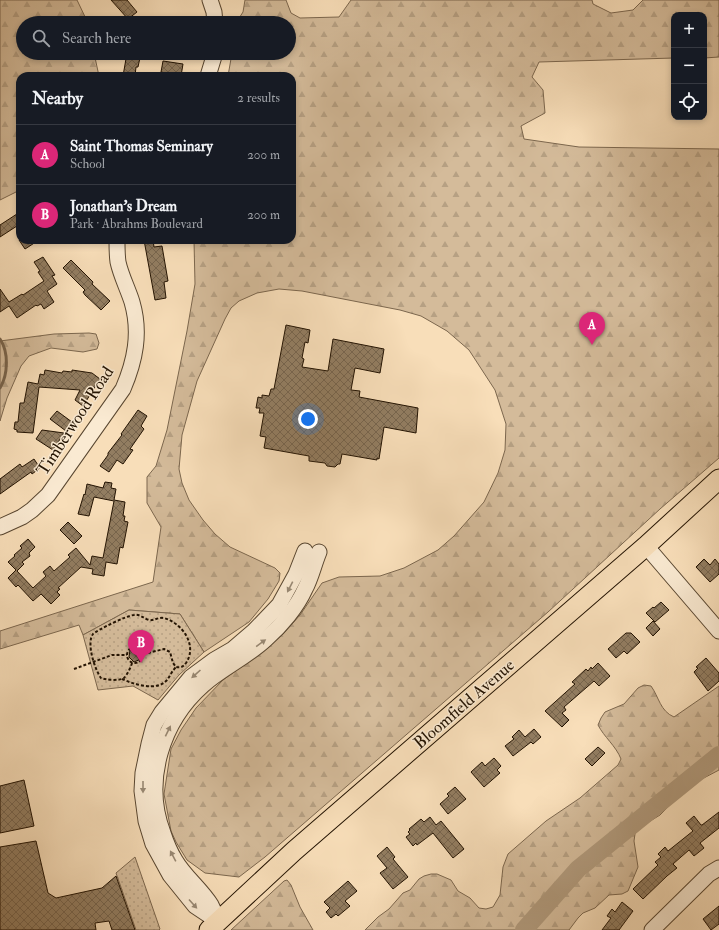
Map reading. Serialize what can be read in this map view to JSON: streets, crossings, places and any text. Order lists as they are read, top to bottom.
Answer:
{
  "streets": {
    "main road": ["Bloomfield Avenue"],
    "street": ["Timberwood Road"]
  },
  "page": {
    "map_buttons": ["+", "−"],
    "search": "Search here",
    "heading": ["Nearby", "2 results"],
    "list": [
      {
        "mark": "A",
        "name": "Saint Thomas Seminary",
        "note": "School",
        "value": "200 m"
      },
      {
        "mark": "B",
        "name": "Jonathan's Dream",
        "note": "Park · Abrahms Boulevard",
        "value": "200 m"
      }
    ],
    "pins": ["A", "B"]
  }
}
